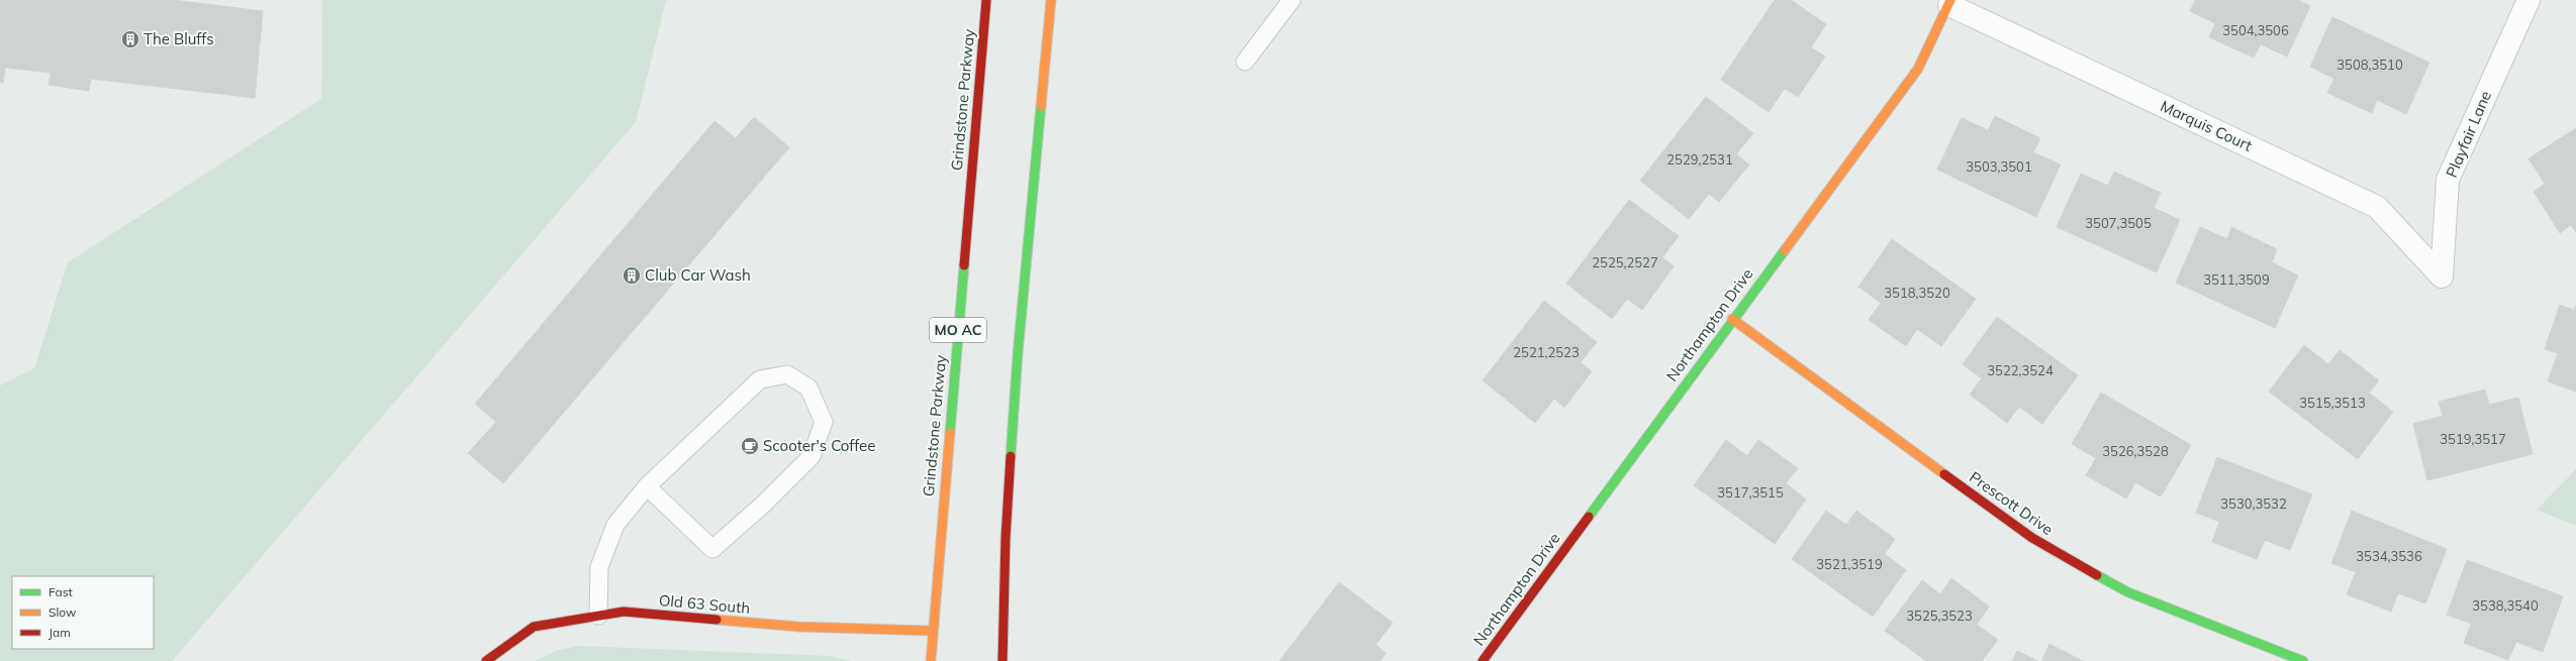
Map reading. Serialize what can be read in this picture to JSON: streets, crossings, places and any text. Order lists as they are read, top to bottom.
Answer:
{
  "streets": {
    "street": [
      "Grindstone Parkway",
      "Marquis Court",
      "Playfair Lane",
      "Northampton Drive",
      "MO AC",
      "Prescott Drive",
      "Old 63 South"
    ]
  },
  "crossings": [
    ["Grindstone Parkway", "Old 63 South"],
    ["Marquis Court", "Playfair Lane"],
    ["Marquis Court", "Northampton Drive"],
    ["Northampton Drive", "Prescott Drive"]
  ],
  "places": {
    "building": ["The Bluffs", "Club Car Wash"],
    "cafe": ["Scooter's Coffee"]
  },
  "house_numbers": [
    "3504,3506",
    "3508,3510",
    "2529,2531",
    "3503,3501",
    "3507,3505",
    "2525,2527",
    "3511,3509",
    "3518,3520",
    "2521,2523",
    "3522,3524",
    "3515,3513",
    "3519,3517",
    "3526,3528",
    "3517,3515",
    "3530,3532",
    "3534,3536",
    "3521,3519",
    "3538,3540",
    "3525,3523"
  ],
  "legend": ["Fast", "Slow", "Jam"]
}
